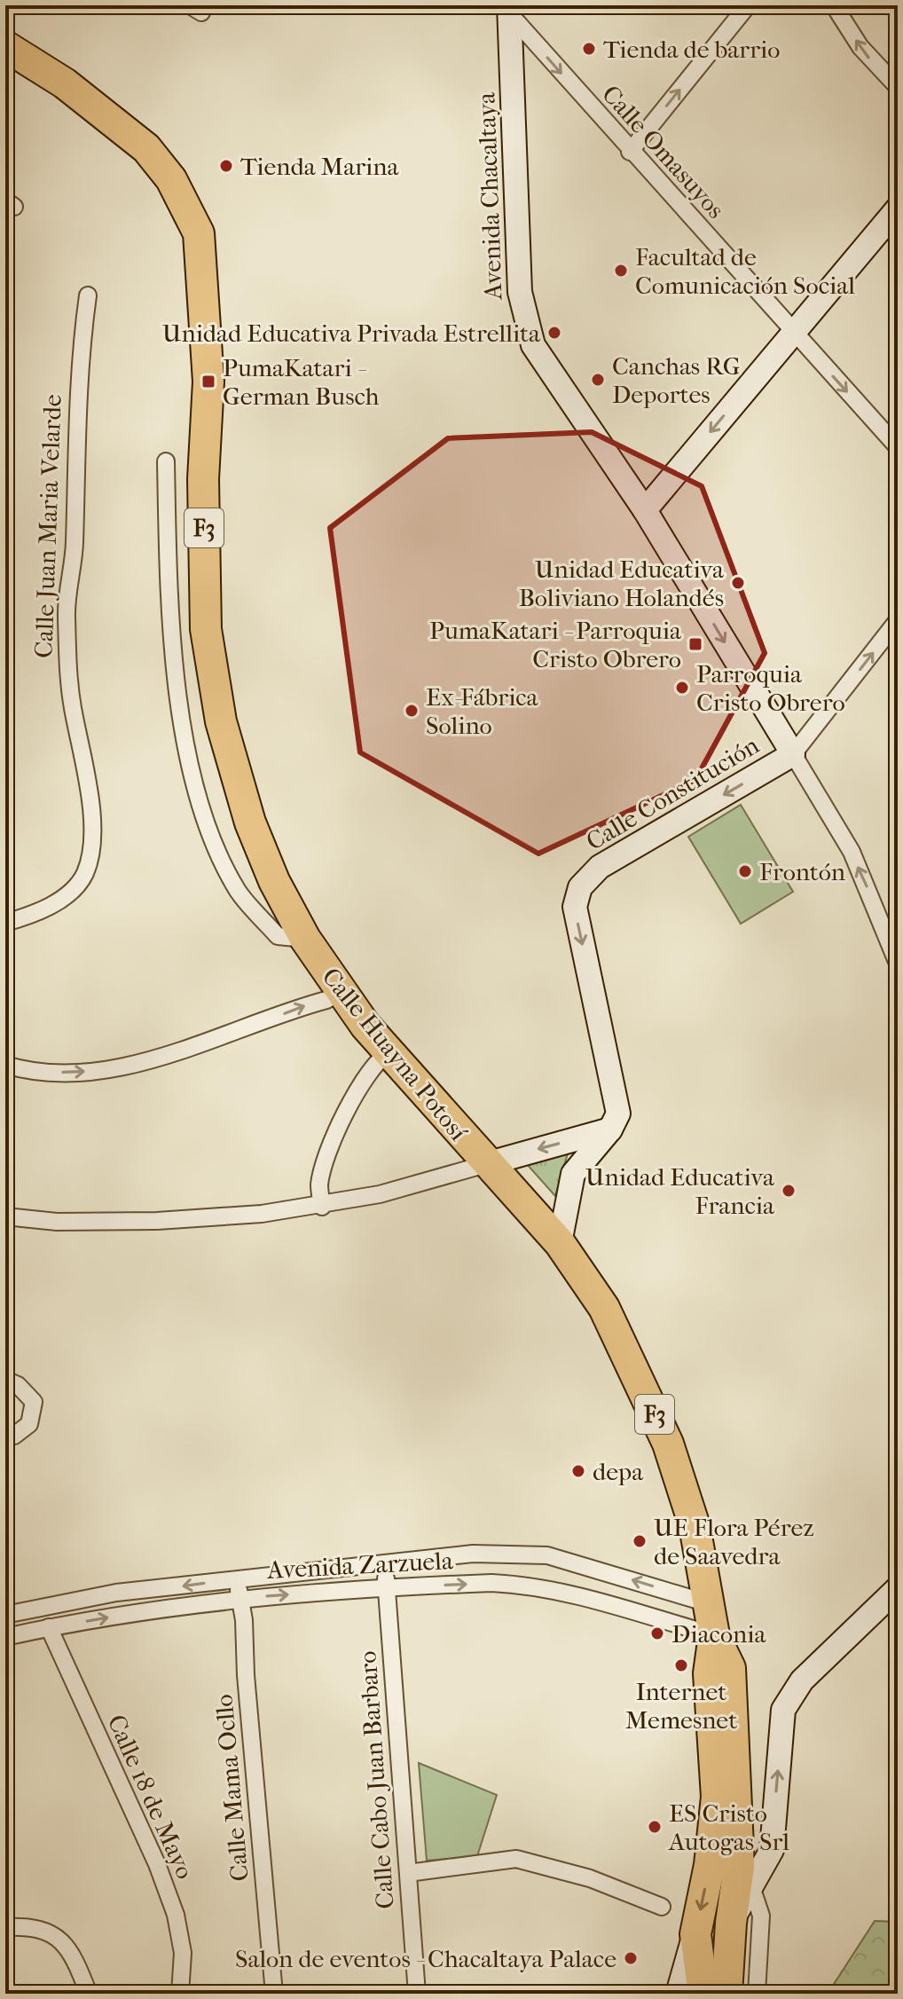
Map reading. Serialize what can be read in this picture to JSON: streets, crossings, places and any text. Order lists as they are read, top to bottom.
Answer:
{
  "streets": {
    "highway": ["F3", "Calle Huayna Potosí"],
    "main road": ["Avenida Chacaltaya", "Calle Constitución"],
    "street": [
      "Calle Omasuyos",
      "Calle Juan Maria Velarde",
      "Avenida Zarzuela",
      "Calle Cabo Juan Barbaro",
      "Calle Mama Ocllo",
      "Calle 18 de Mayo"
    ]
  },
  "crossings": [
    ["Calle Omasuyos", "Avenida Chacaltaya"],
    ["Avenida Chacaltaya", "Calle Constitución"],
    ["Calle Huayna Potosí", "Avenida Zarzuela"],
    ["Avenida Zarzuela", "Calle Cabo Juan Barbaro"],
    ["Avenida Zarzuela", "Calle Mama Ocllo"],
    ["Avenida Zarzuela", "Calle 18 de Mayo"]
  ],
  "one_way": ["Calle Omasuyos"],
  "places": {
    "other": [
      "Tienda de barrio",
      "Tienda Marina",
      "Facultad de Comunicación Social",
      "Unidad Educativa Privada Estrellita",
      "Canchas RG Deportes",
      "Unidad Educativa Boliviano Holandés",
      "Parroquia Cristo Obrero",
      "Ex-Fábrica Solino",
      "Frontón",
      "Unidad Educativa Francia",
      "depa",
      "UE Flora Pérez de Saavedra",
      "Diaconia",
      "Internet Memesnet",
      "ES Cristo Autogas Srl",
      "Salon de eventos - Chacaltaya Palace"
    ],
    "transit": ["PumaKatari - German Busch", "PumaKatari - Parroquia Cristo Obrero"]
  }
}
